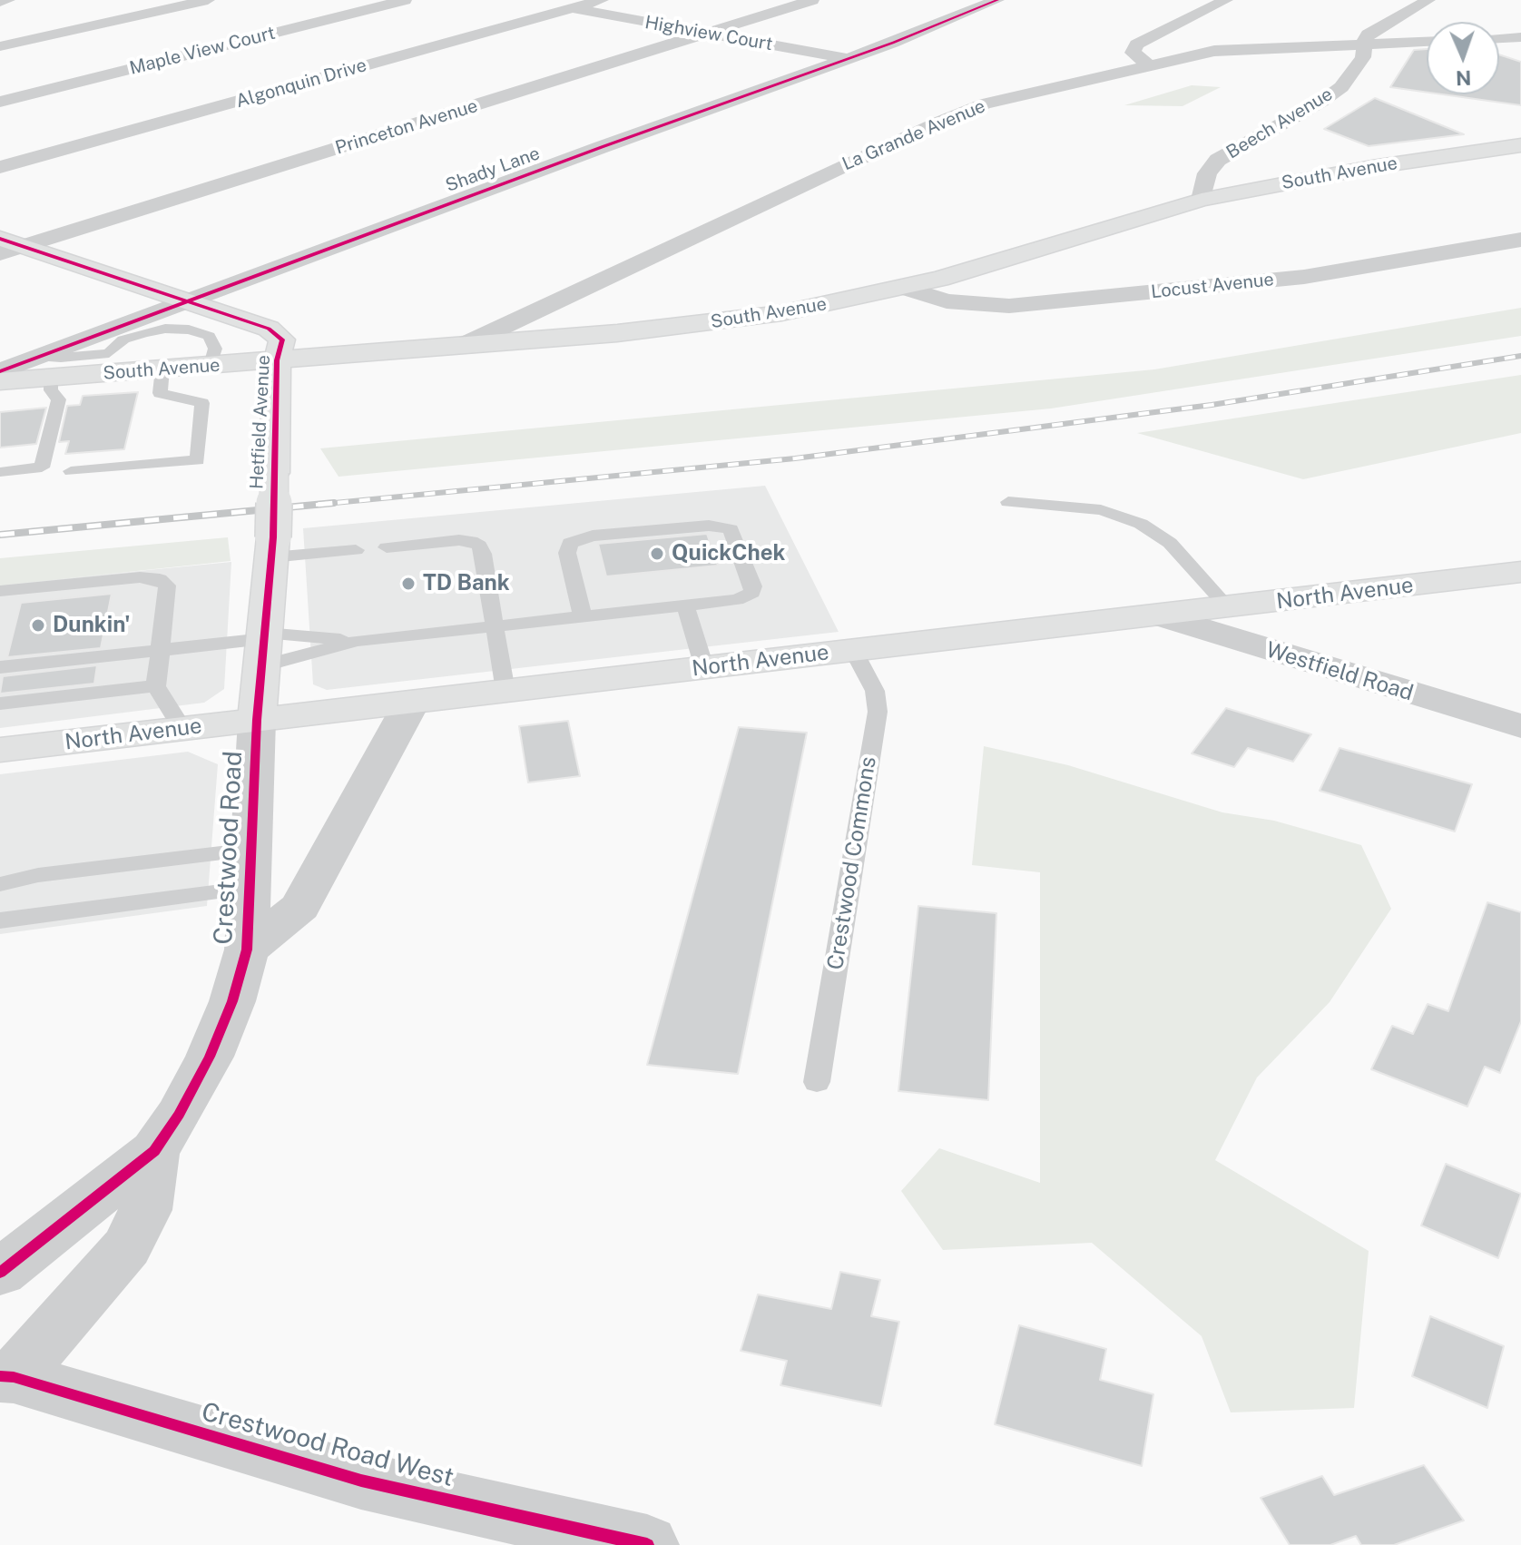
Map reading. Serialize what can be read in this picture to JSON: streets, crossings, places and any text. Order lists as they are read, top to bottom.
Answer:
{
  "streets": {
    "main road": ["South Avenue", "Hetfield Avenue", "North Avenue"],
    "street": [
      "Highview Court",
      "Maple View Court",
      "Algonquin Drive",
      "Beech Avenue",
      "Princeton Avenue",
      "La Grande Avenue",
      "Shady Lane",
      "Locust Avenue",
      "Westfield Road",
      "Crestwood Road",
      "Crestwood Road West"
    ],
    "lane": ["Crestwood Commons"]
  },
  "crossings": [
    ["Highview Court", "Algonquin Drive"],
    ["Highview Court", "Princeton Avenue"],
    ["Highview Court", "Shady Lane"],
    ["Beech Avenue", "La Grande Avenue"],
    ["Beech Avenue", "South Avenue"],
    ["Princeton Avenue", "Hetfield Avenue"],
    ["La Grande Avenue", "South Avenue"],
    ["Shady Lane", "Hetfield Avenue"],
    ["South Avenue", "Locust Avenue"],
    ["South Avenue", "Hetfield Avenue"],
    ["Hetfield Avenue", "North Avenue"],
    ["Hetfield Avenue", "Crestwood Road"],
    ["North Avenue", "Westfield Road"],
    ["North Avenue", "Crestwood Road"],
    ["North Avenue", "Crestwood Commons"],
    ["Crestwood Road", "Crestwood Road West"]
  ],
  "places": ["QuickChek", "TD Bank", "Dunkin'"],
  "north": "bottom"
}
